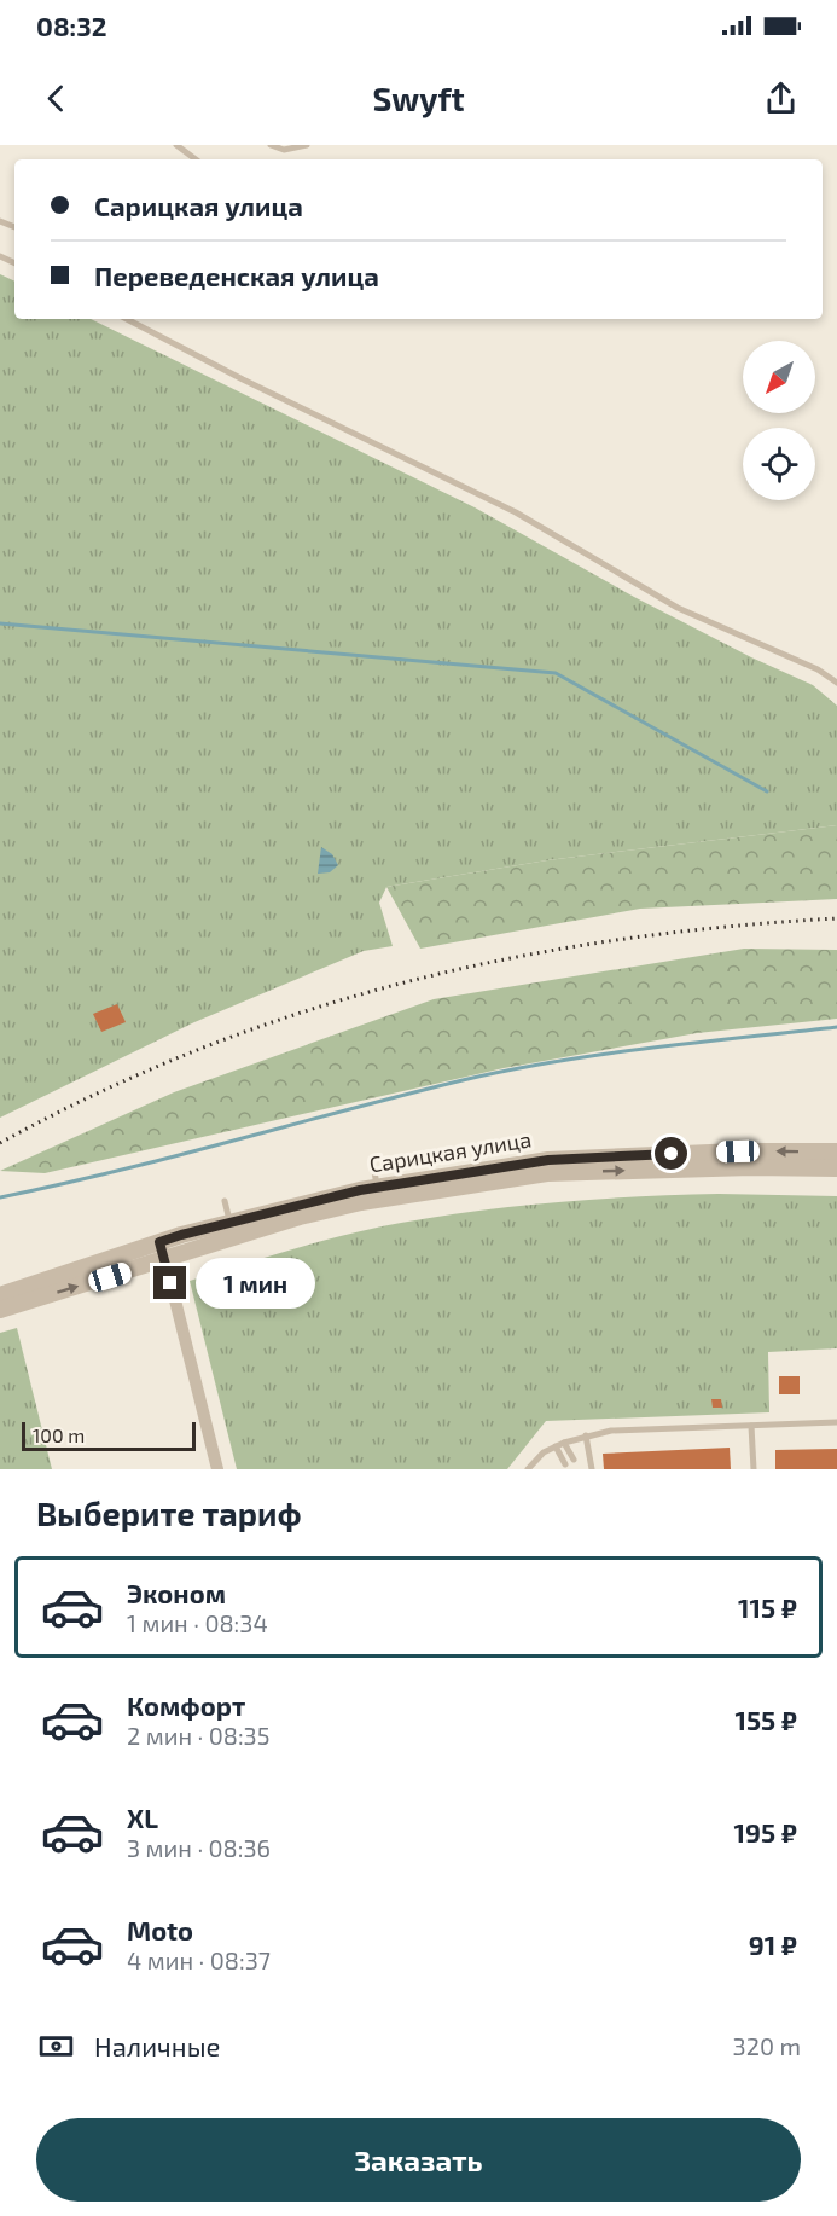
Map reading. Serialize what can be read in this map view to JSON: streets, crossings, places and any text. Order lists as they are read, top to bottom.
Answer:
{
  "streets": {
    "street": ["Сарицкая улица"]
  },
  "scale_bar": "100 m",
  "north": "bottom left",
  "page": {
    "status": "08:32",
    "header": "Swyft",
    "banner": ["Сарицкая улица", "Переведенская улица"],
    "bubble": "1 мин",
    "scale": "100 m",
    "heading": "Выберите тариф",
    "list": [
      {
        "name": "Эконом",
        "note": "1 мин · 08:34",
        "value": "115 ₽"
      },
      {
        "name": "Комфорт",
        "note": "2 мин · 08:35",
        "value": "155 ₽"
      },
      {
        "name": "XL",
        "note": "3 мин · 08:36",
        "value": "195 ₽"
      },
      {
        "name": "Moto",
        "note": "4 мин · 08:37",
        "value": "91 ₽"
      }
    ],
    "pay": ["Наличные", "320 m"],
    "buttons": "Заказать"
  }
}
